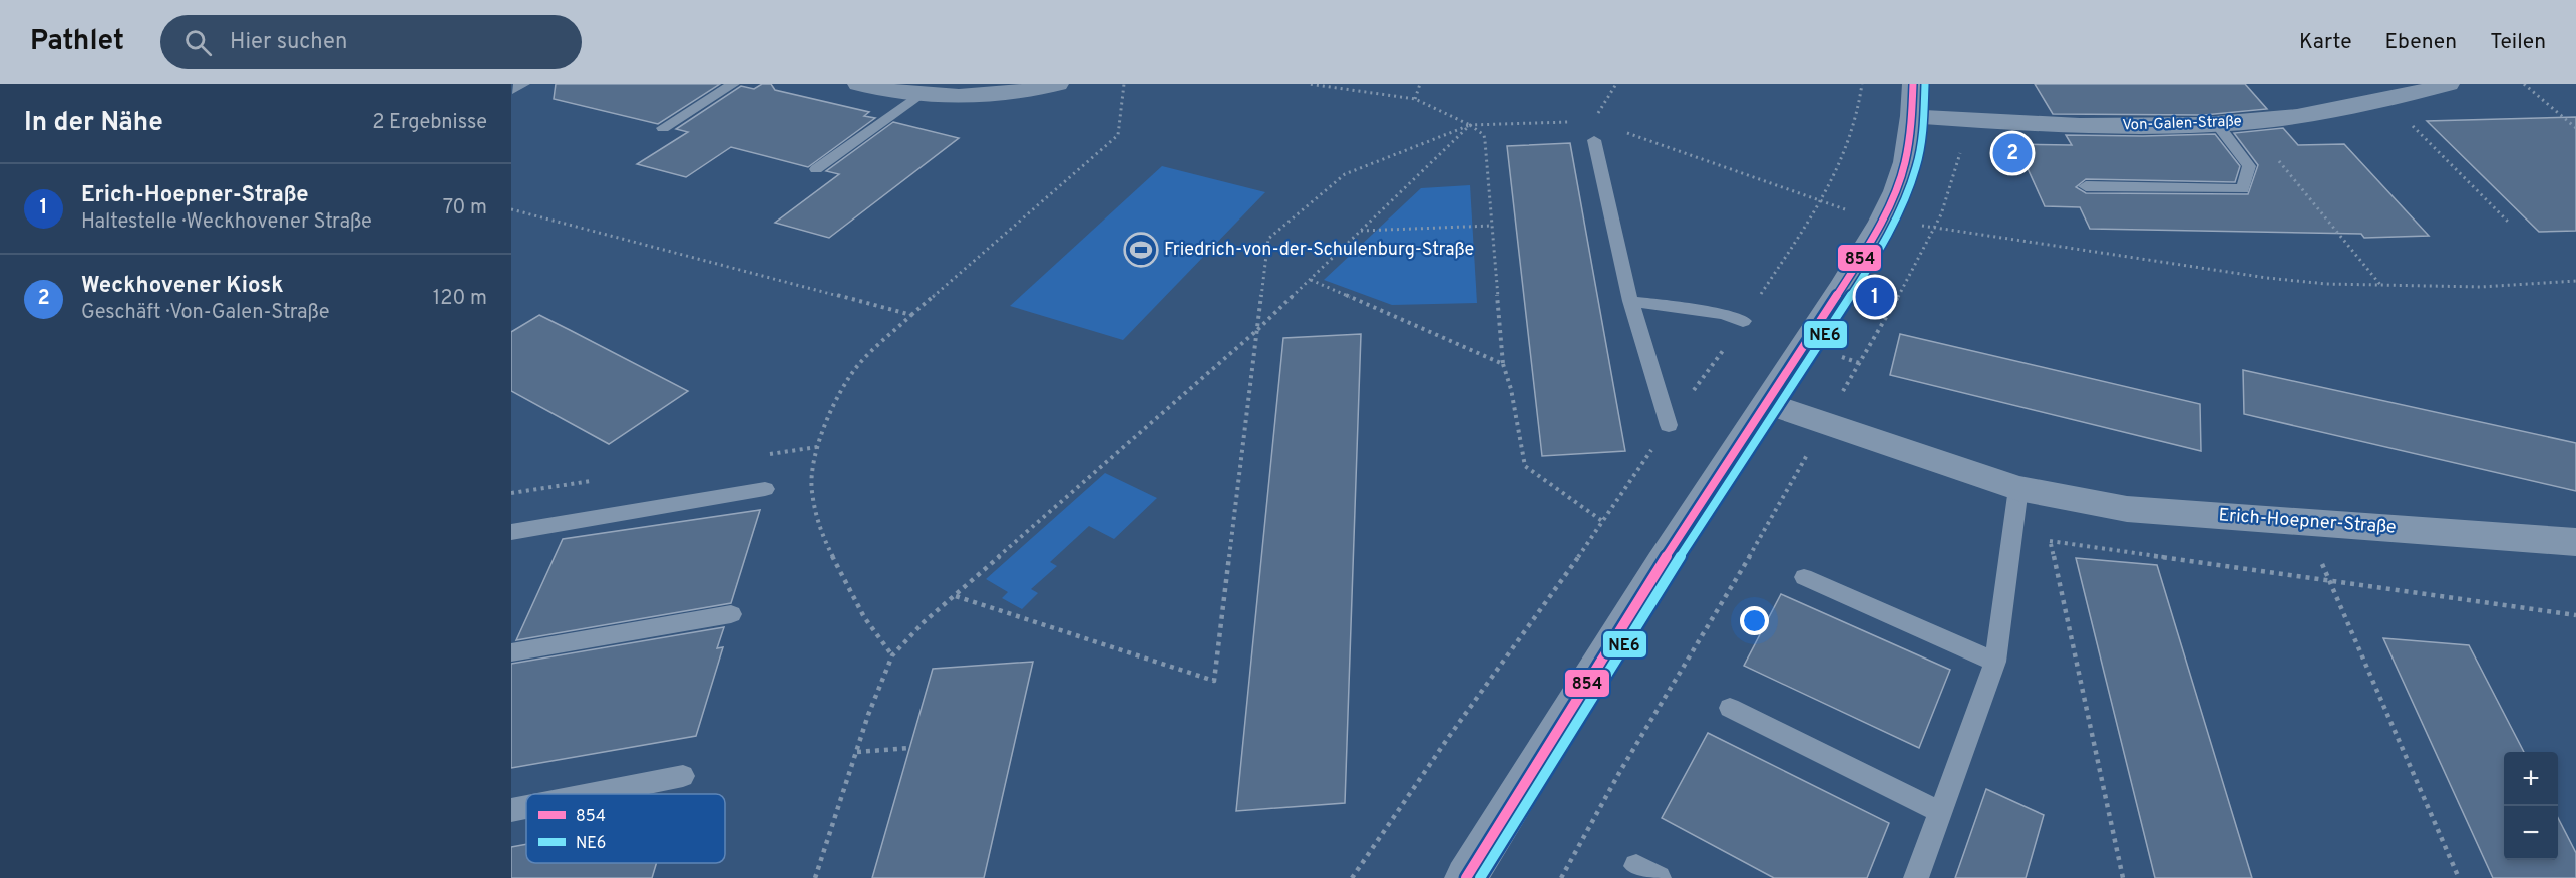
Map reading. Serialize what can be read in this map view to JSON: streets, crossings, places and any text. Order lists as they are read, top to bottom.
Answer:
{
  "streets": {
    "street": ["Von-Galen-Straße", "Erich-Hoepner-Straße"]
  },
  "places": {
    "sports": ["Friedrich-von-der-Schulenburg-Straße"]
  },
  "lines": ["transit line 854", "transit line NE6"],
  "legend": ["854", "NE6"],
  "page": {
    "header": "Pathlet",
    "search": "Hier suchen",
    "nav": ["Karte", "Ebenen", "Teilen"],
    "heading": ["In der Nähe", "2 Ergebnisse"],
    "pins": ["2", "1"],
    "list": [
      {
        "mark": "1",
        "name": "Erich-Hoepner-Straße",
        "note": "Haltestelle · Weckhovener Straße",
        "value": "70 m"
      },
      {
        "mark": "2",
        "name": "Weckhovener Kiosk",
        "note": "Geschäft · Von-Galen-Straße",
        "value": "120 m"
      }
    ],
    "map_buttons": ["+", "−"]
  }
}
